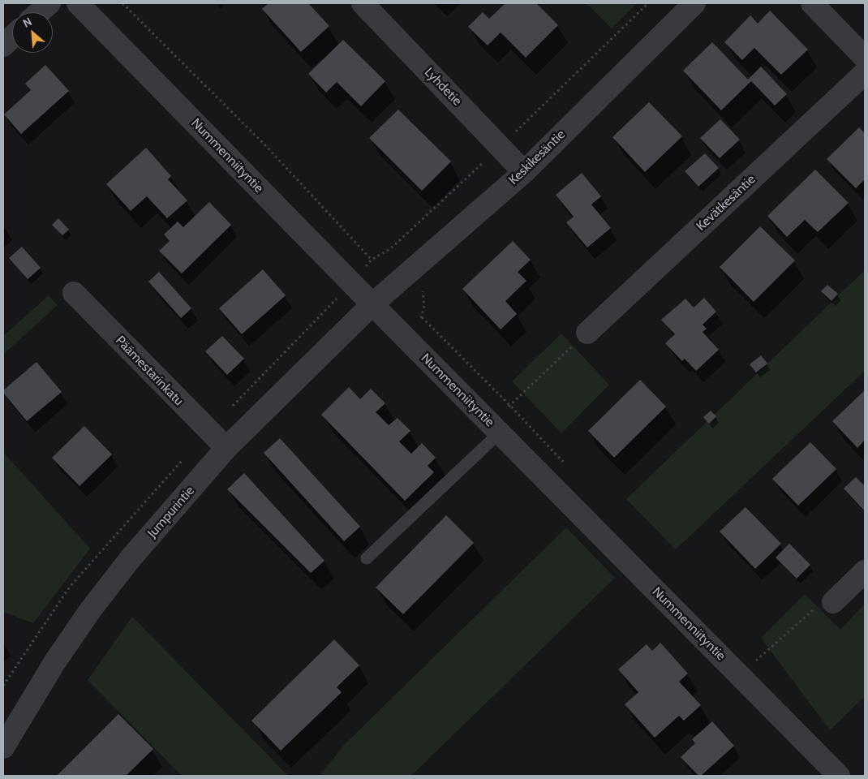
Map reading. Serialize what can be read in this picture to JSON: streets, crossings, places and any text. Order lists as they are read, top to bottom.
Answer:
{
  "streets": {
    "street": [
      "Lyhdetie",
      "Nummenniityntie",
      "Keskikesäntie",
      "Kevätkesäntie",
      "Päämestarinkatu",
      "Jumpurintie"
    ]
  },
  "crossings": [
    ["Lyhdetie", "Keskikesäntie"],
    ["Nummenniityntie", "Keskikesäntie"],
    ["Nummenniityntie", "Jumpurintie"],
    ["Keskikesäntie", "Jumpurintie"],
    ["Päämestarinkatu", "Jumpurintie"]
  ],
  "north": "top left"
}
